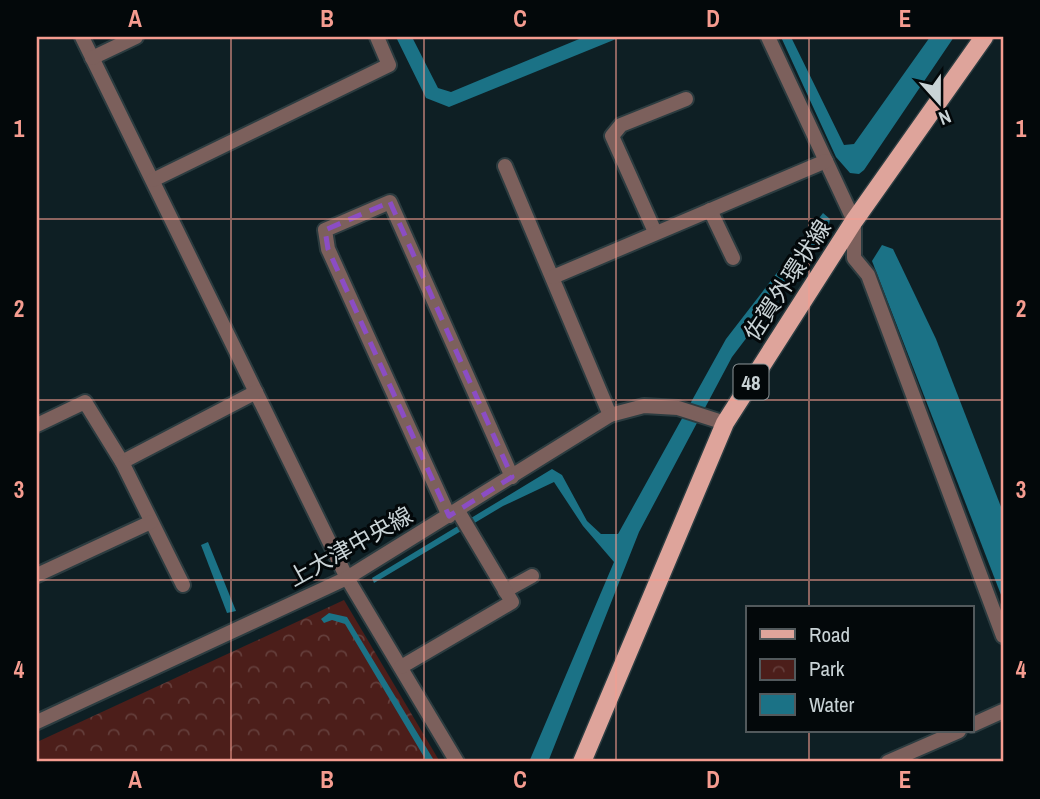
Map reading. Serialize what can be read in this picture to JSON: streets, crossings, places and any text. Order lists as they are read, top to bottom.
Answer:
{
  "streets": {
    "main road": ["佐賀外環状線", "48"],
    "street": ["上大津中央線"]
  },
  "crossings": [
    ["佐賀外環状線", "上大津中央線"]
  ],
  "legend": ["Road", "Park", "Water"],
  "north": "bottom",
  "grid": {
    "columns": [
      "A",
      "B",
      "C",
      "D",
      "E"
    ],
    "rows": [
      "1",
      "2",
      "3",
      "4"
    ]
  }
}
